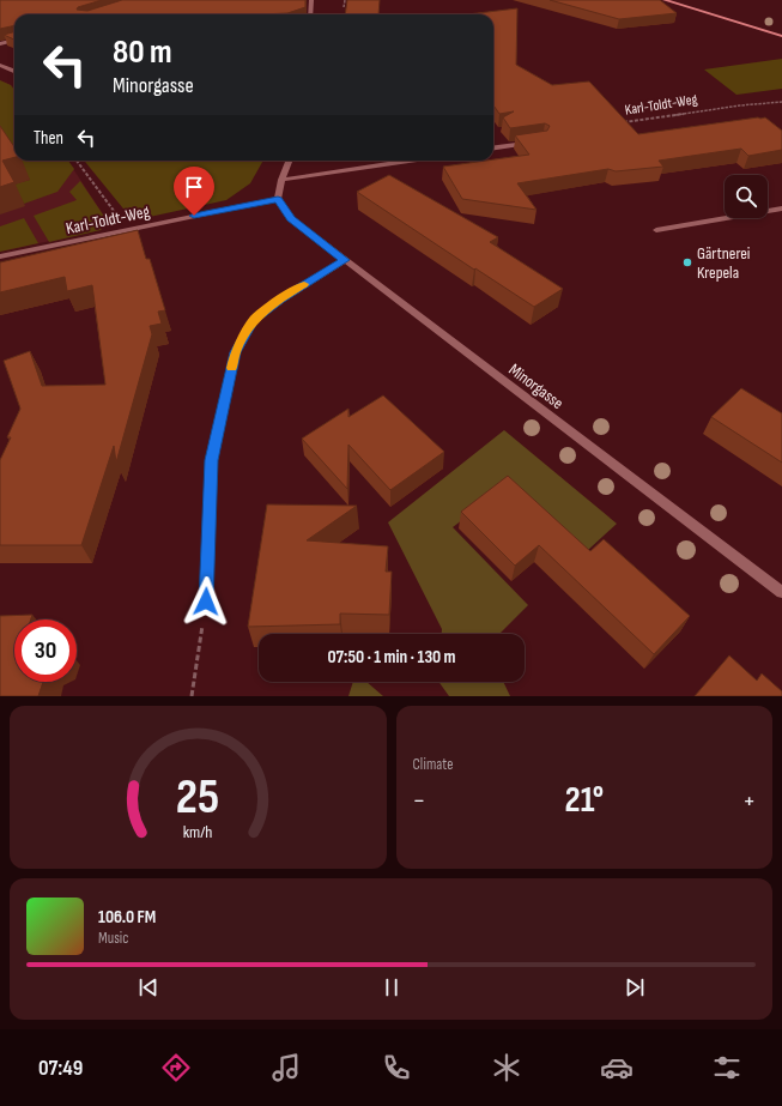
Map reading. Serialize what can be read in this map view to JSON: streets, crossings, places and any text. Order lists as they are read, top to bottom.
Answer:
{
  "streets": {
    "street": ["Karl-Toldt-Weg", "Minorgasse"]
  },
  "crossings": [
    ["Karl-Toldt-Weg", "Minorgasse"]
  ],
  "places": ["Gärtnerei Krepela"],
  "page": {
    "turn": ["80 m", "Minorgasse"],
    "then": "Then",
    "limit": "30",
    "trip": "07:50 · 1 min · 130 m",
    "tile": "Climate",
    "heat": ["−", "21°", "+"],
    "song": ["106.0 FM", "Music"],
    "tabs": "07:49",
    "gauge": ["25", "km/h"]
  }
}
